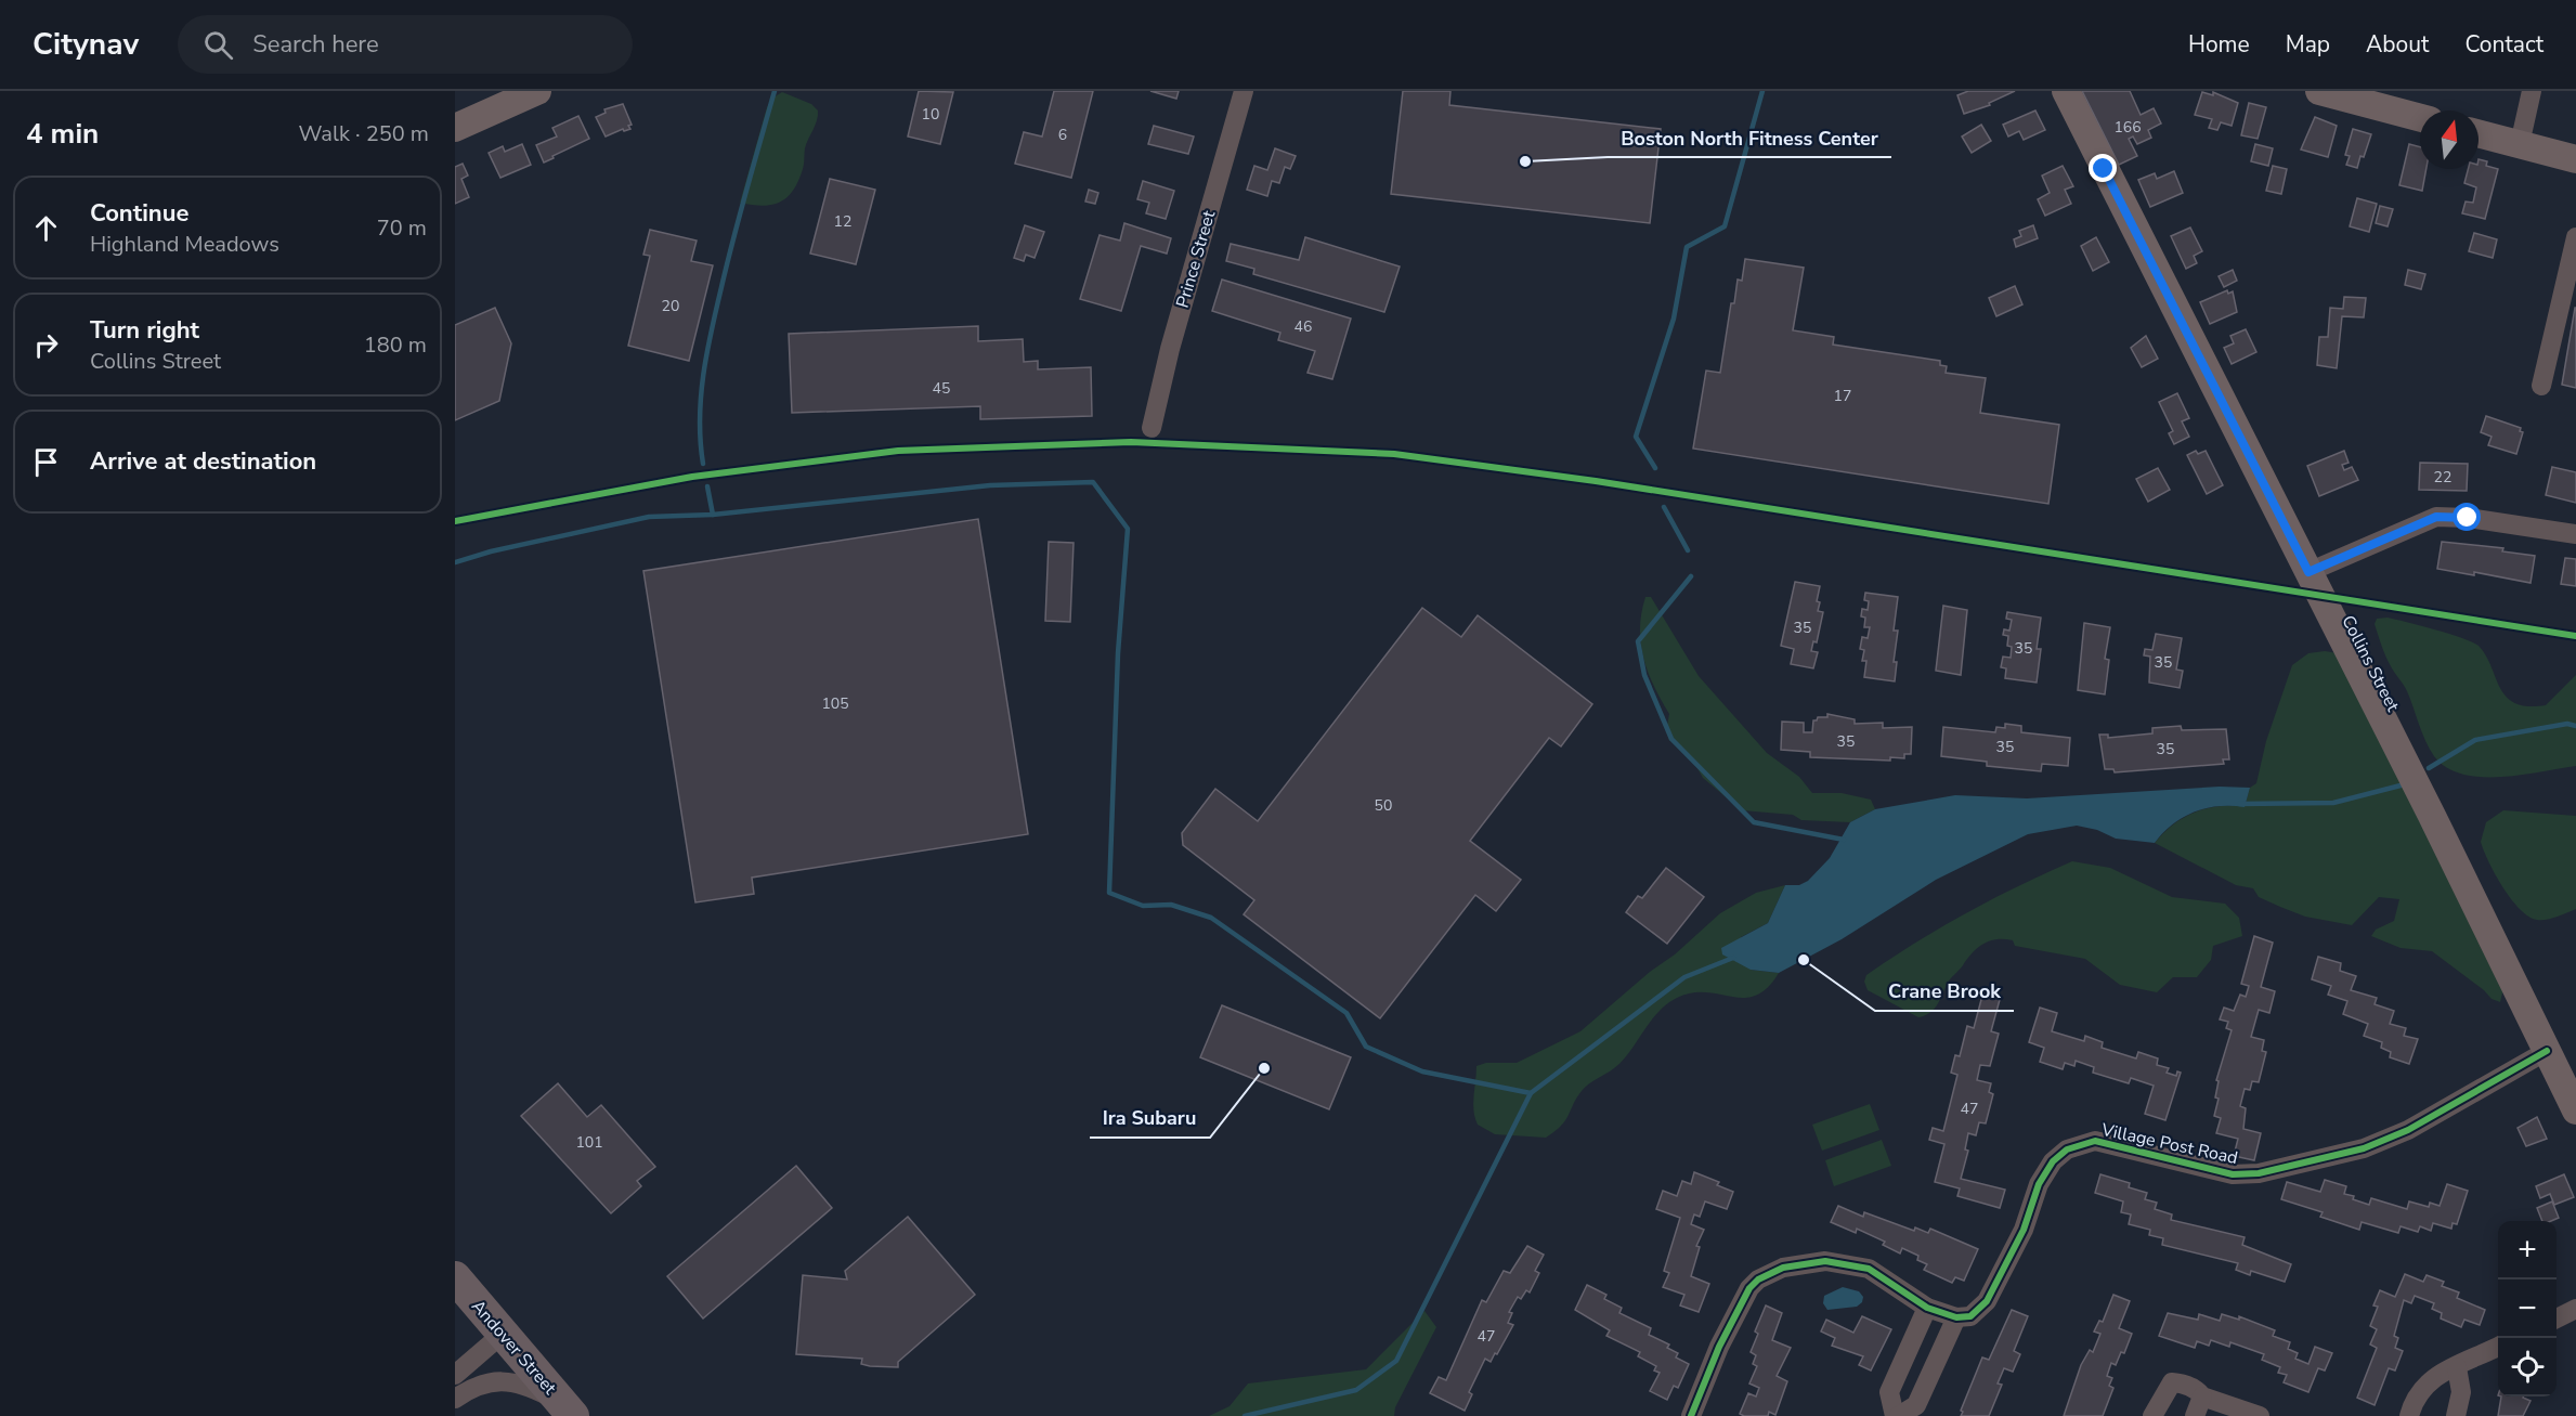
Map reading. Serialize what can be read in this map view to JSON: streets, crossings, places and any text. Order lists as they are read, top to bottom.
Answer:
{
  "streets": {
    "highway": ["Andover Street"],
    "main road": ["Collins Street"],
    "street": ["Prince Street", "Village Post Road"]
  },
  "crossings": [
    ["Collins Street", "Village Post Road"]
  ],
  "places": ["Boston North Fitness Center", "Crane Brook", "Ira Subaru"],
  "house_numbers": [
    "10",
    "166",
    "6",
    "12",
    "20",
    "46",
    "45",
    "17",
    "22",
    "35",
    "35",
    "35",
    "105",
    "35",
    "35",
    "35",
    "50",
    "47",
    "101",
    "47"
  ],
  "north": "top",
  "page": {
    "header": "Citynav",
    "search": "Search here",
    "nav": [
      "Home",
      "Map",
      "About",
      "Contact"
    ],
    "heading": ["4 min", "Walk · 250 m"],
    "list": [
      ["Continue", "Highland Meadows", "70 m"],
      ["Turn right", "Collins Street", "180 m"],
      "Arrive at destination"
    ],
    "map_buttons": ["+", "−"]
  }
}
